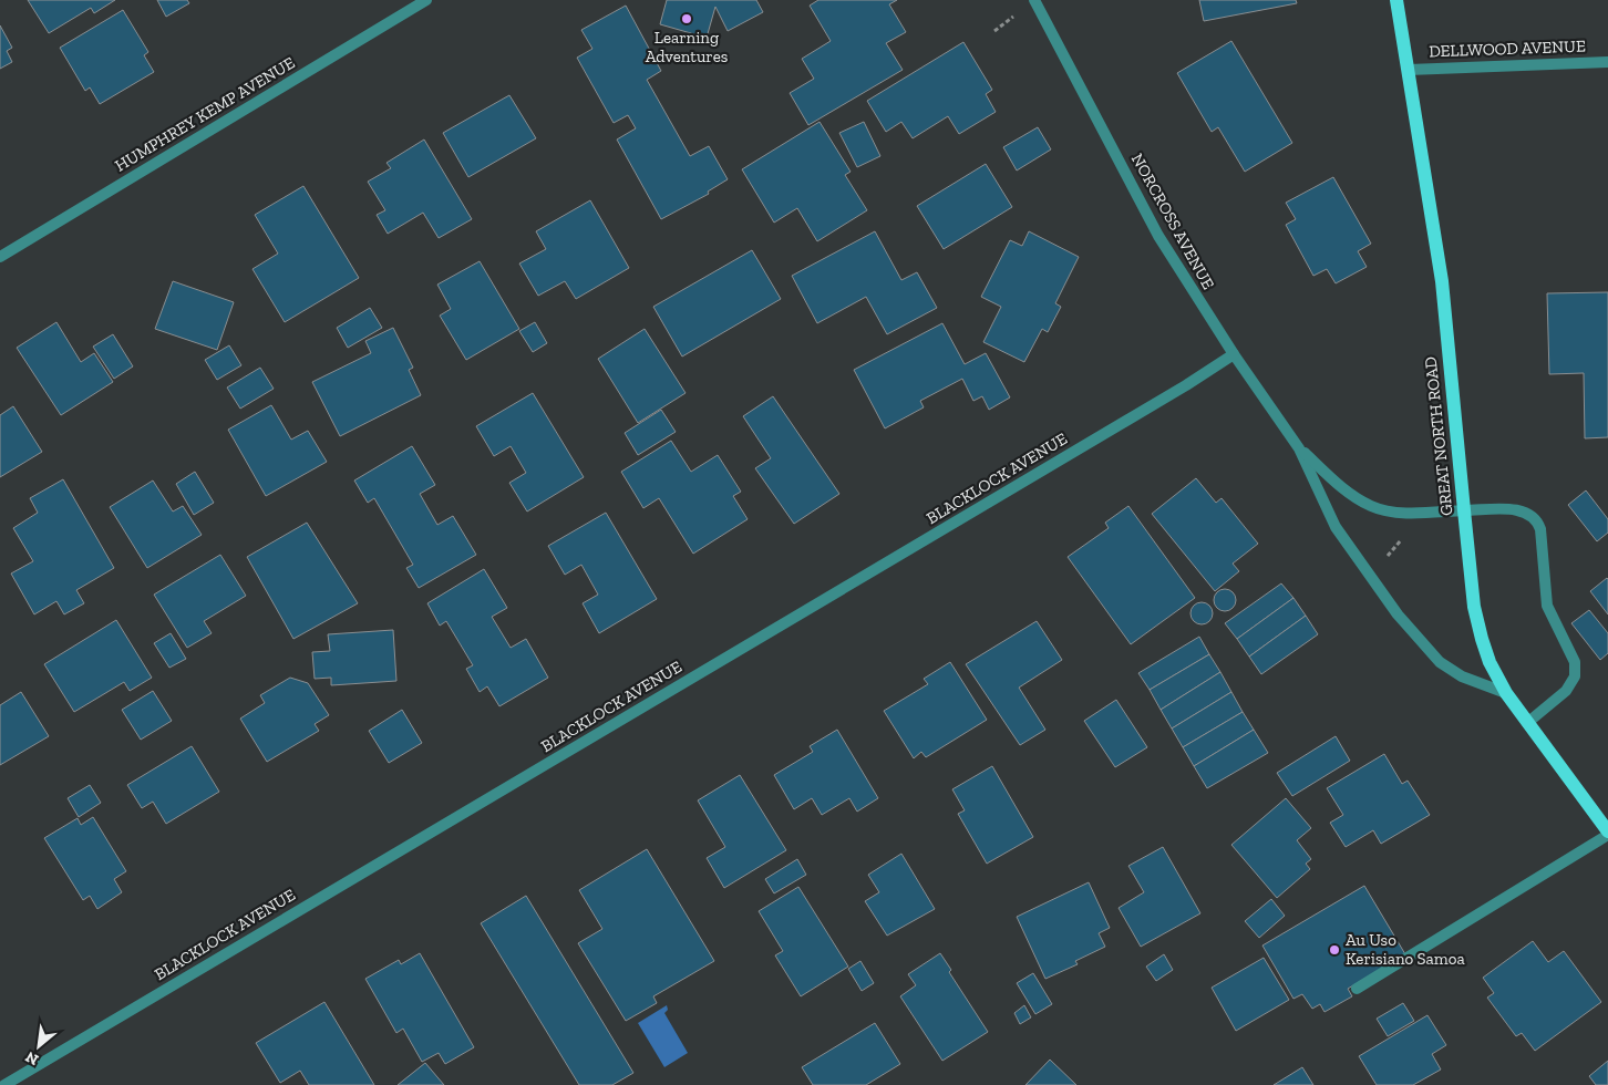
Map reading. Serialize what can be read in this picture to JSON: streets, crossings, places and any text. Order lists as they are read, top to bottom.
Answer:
{
  "streets": {
    "main road": ["GREAT NORTH ROAD"],
    "street": [
      "DELLWOOD AVENUE",
      "HUMPHREY KEMP AVENUE",
      "NORCROSS AVENUE",
      "BLACKLOCK AVENUE"
    ]
  },
  "crossings": [
    ["DELLWOOD AVENUE", "GREAT NORTH ROAD"],
    ["NORCROSS AVENUE", "GREAT NORTH ROAD"],
    ["NORCROSS AVENUE", "BLACKLOCK AVENUE"]
  ],
  "places": ["Learning Adventures", "Au Uso Kerisiano Samoa"],
  "north": "bottom left"
}
